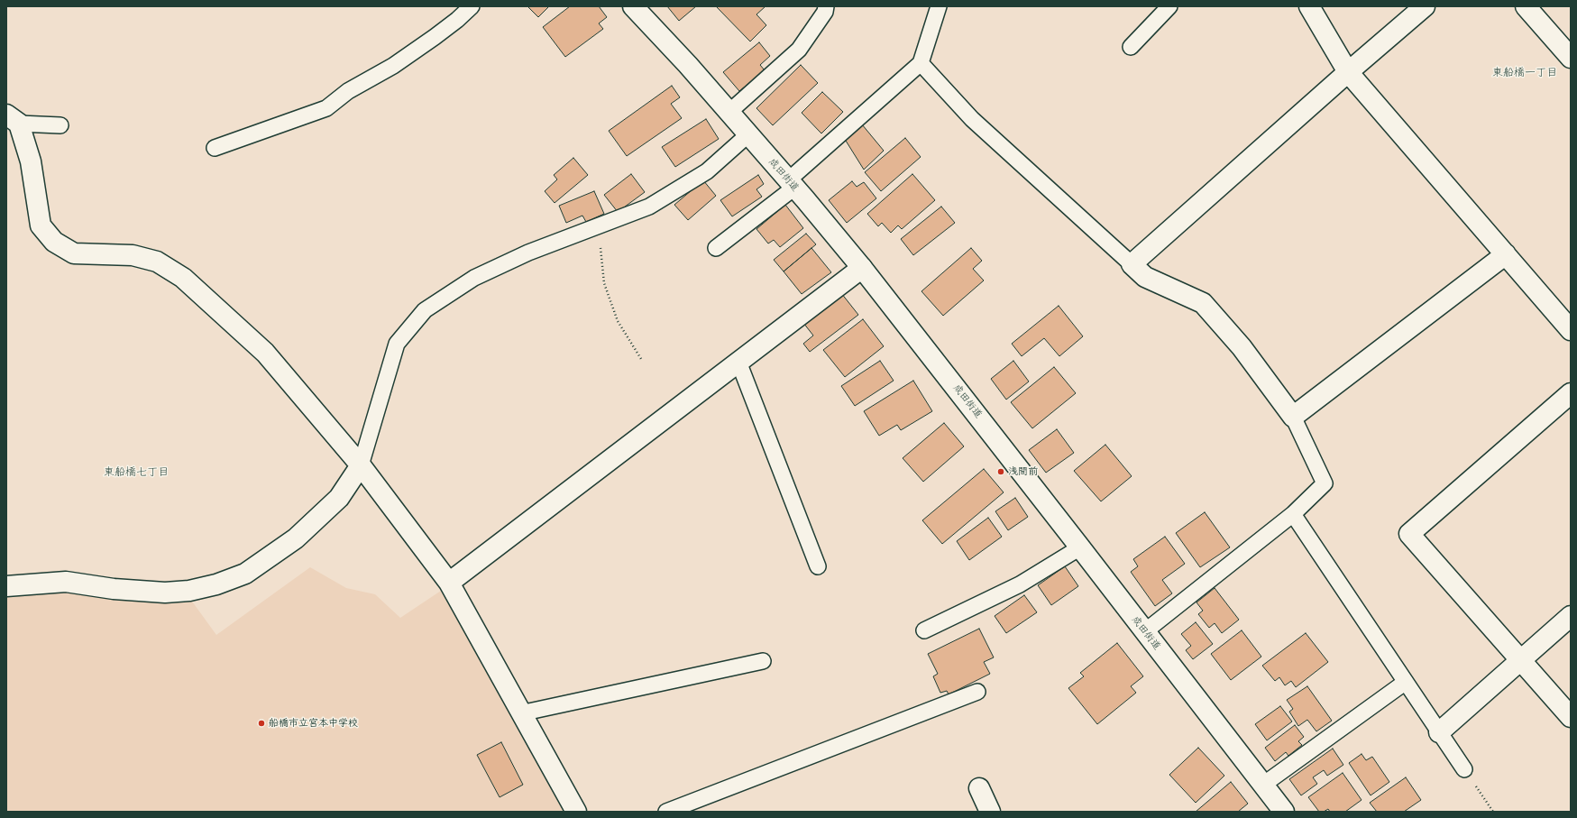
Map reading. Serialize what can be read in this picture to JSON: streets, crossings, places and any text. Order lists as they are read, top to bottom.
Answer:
{
  "streets": {
    "street": ["成田街道"]
  },
  "districts": ["東船橋一丁目", "東船橋七丁目"],
  "places": ["浅間前", "船橋市立宮本中学校"]
}
